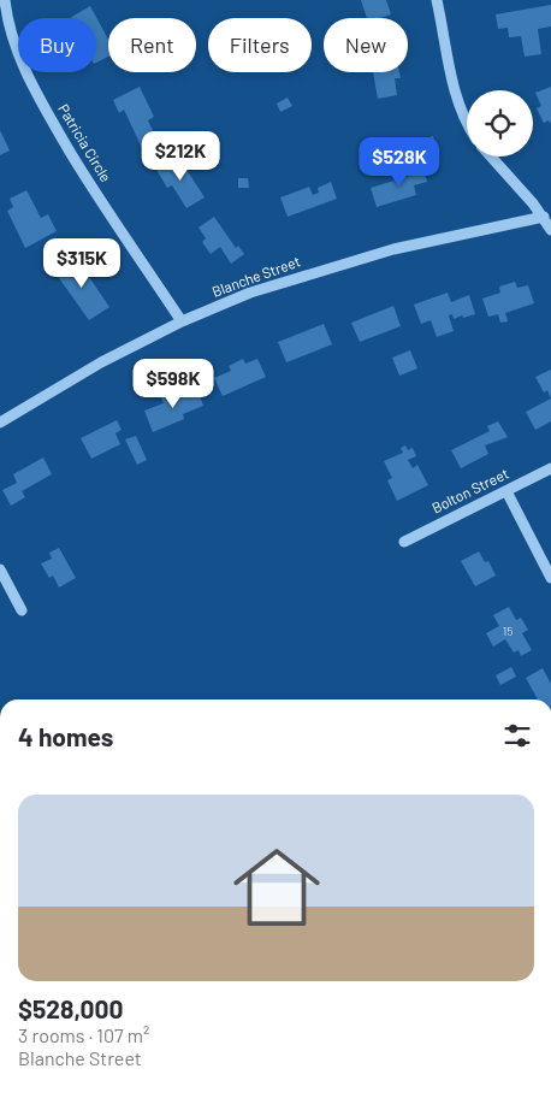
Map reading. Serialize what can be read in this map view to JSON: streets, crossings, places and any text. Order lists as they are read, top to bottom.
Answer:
{
  "streets": {
    "street": ["Patricia Circle", "Blanche Street", "Bolton Street"]
  },
  "crossings": [
    ["Patricia Circle", "Blanche Street"]
  ],
  "house_numbers": ["15"],
  "page": {
    "chip": [
      "Buy",
      "Rent",
      "Filters",
      "New"
    ],
    "price": [
      "$212K",
      "$528K",
      "$315K",
      "$598K"
    ],
    "heading": "4 homes",
    "list": [
      {
        "name": "$528,000",
        "note": "3 rooms · 107 m² · Blanche Street"
      }
    ]
  }
}
